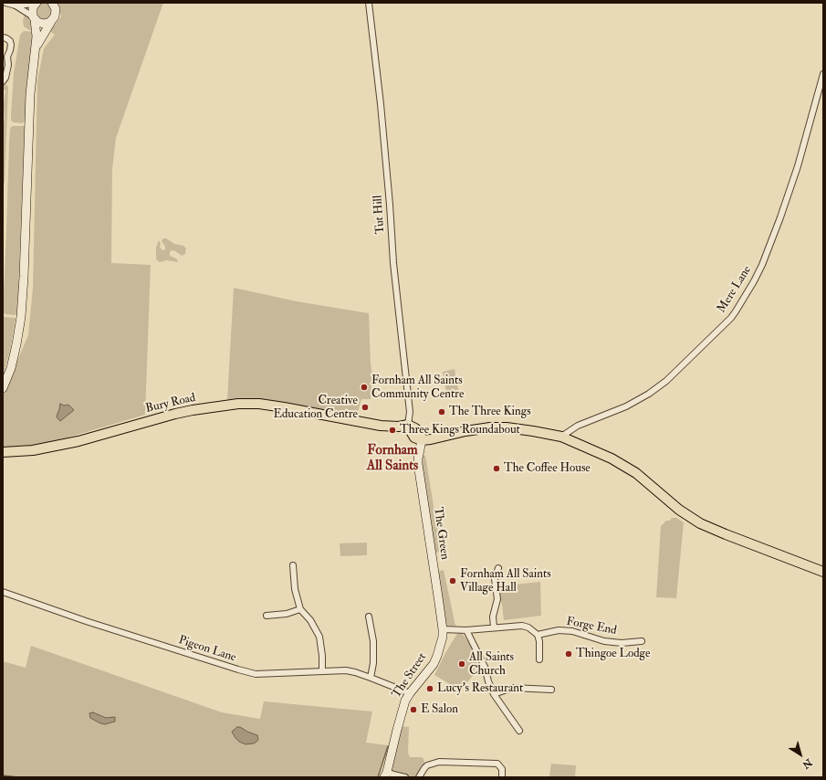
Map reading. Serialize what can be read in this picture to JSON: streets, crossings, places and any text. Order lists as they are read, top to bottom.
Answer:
{
  "streets": {
    "main road": ["Bury Road", "The Green", "The Street"],
    "street": [
      "Tut Hill",
      "Mere Lane",
      "Forge End",
      "Pigeon Lane"
    ]
  },
  "crossings": [
    ["Tut Hill", "Bury Road"],
    ["The Green", "The Street"],
    ["Pigeon Lane", "The Street"]
  ],
  "districts": ["Fornham All Saints"],
  "places": [
    "Fornham All Saints Community Centre",
    "Creative Education Centre",
    "The Three Kings",
    "Three Kings Roundabout",
    "The Coffee House",
    "Fornham All Saints Village Hall",
    "Thingoe Lodge",
    "All Saints Church",
    "Lucy's Restaurant",
    "E Salon"
  ],
  "north": "bottom right"
}
